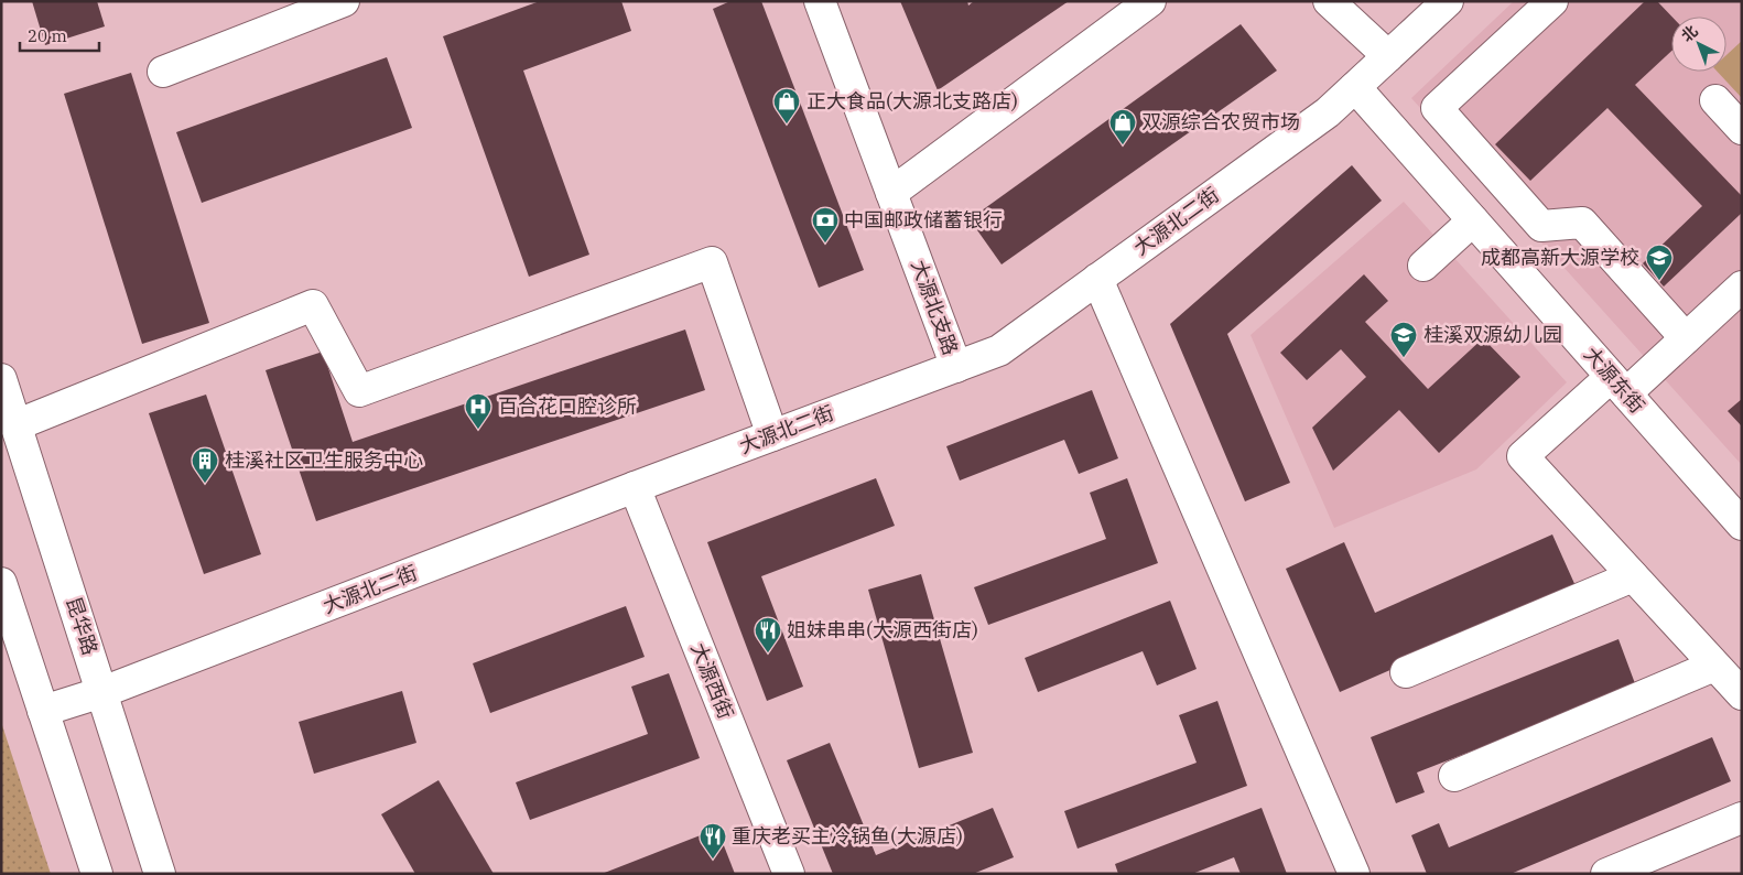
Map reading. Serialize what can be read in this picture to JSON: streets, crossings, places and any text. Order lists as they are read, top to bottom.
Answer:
{
  "streets": {
    "street": [
      "大源北二街",
      "大源北支路",
      "大源东街",
      "昆华路",
      "大源西街"
    ]
  },
  "crossings": [
    ["大源北二街", "大源北支路"],
    ["大源北二街", "大源东街"],
    ["大源北二街", "昆华路"],
    ["大源北二街", "大源西街"]
  ],
  "places": {
    "shop": ["正大食品(大源北支路店)", "双源综合农贸市场"],
    "bank": ["中国邮政储蓄银行"],
    "school or university": ["成都高新大源学校", "桂溪双源幼儿园"],
    "hospital": ["百合花口腔诊所"],
    "building": ["桂溪社区卫生服务中心"],
    "restaurant": ["姐妹串串(大源西街店)", "重庆老买主冷锅鱼(大源店)"]
  },
  "scale_bar": "20 m",
  "north": "top left"
}
